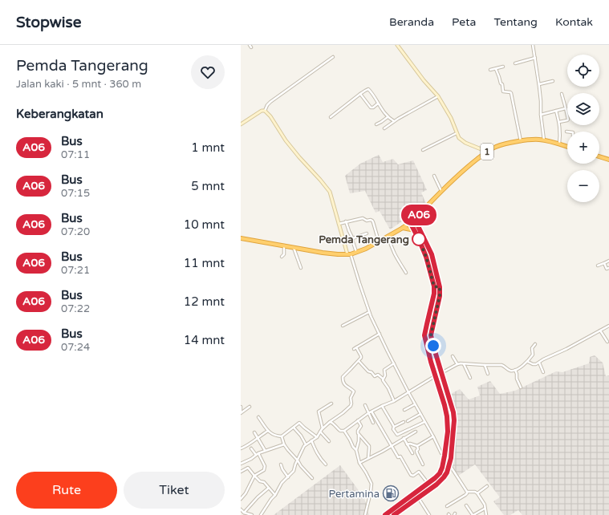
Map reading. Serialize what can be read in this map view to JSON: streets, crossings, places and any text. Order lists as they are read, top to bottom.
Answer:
{
  "streets": {
    "highway": ["1"]
  },
  "places": {
    "other": ["Pemda Tangerang"],
    "fuel station": ["Pertamina"]
  },
  "lines": ["bus line A06"],
  "page": {
    "header": "Stopwise",
    "nav": [
      "Beranda",
      "Peta",
      "Tentang",
      "Kontak"
    ],
    "heading": [
      ["Pemda Tangerang", "Jalan kaki · 5 mnt · 360 m"],
      "Keberangkatan"
    ],
    "on_map": "A06",
    "map_buttons": ["+", "−"],
    "list": [
      {
        "mark": "A06",
        "name": "Bus",
        "note": "07:11",
        "value": "1 mnt"
      },
      {
        "mark": "A06",
        "name": "Bus",
        "note": "07:15",
        "value": "5 mnt"
      },
      {
        "mark": "A06",
        "name": "Bus",
        "note": "07:20",
        "value": "10 mnt"
      },
      {
        "mark": "A06",
        "name": "Bus",
        "note": "07:21",
        "value": "11 mnt"
      },
      {
        "mark": "A06",
        "name": "Bus",
        "note": "07:22",
        "value": "12 mnt"
      },
      {
        "mark": "A06",
        "name": "Bus",
        "note": "07:24",
        "value": "14 mnt"
      }
    ],
    "buttons": ["Rute", "Tiket"]
  }
}
